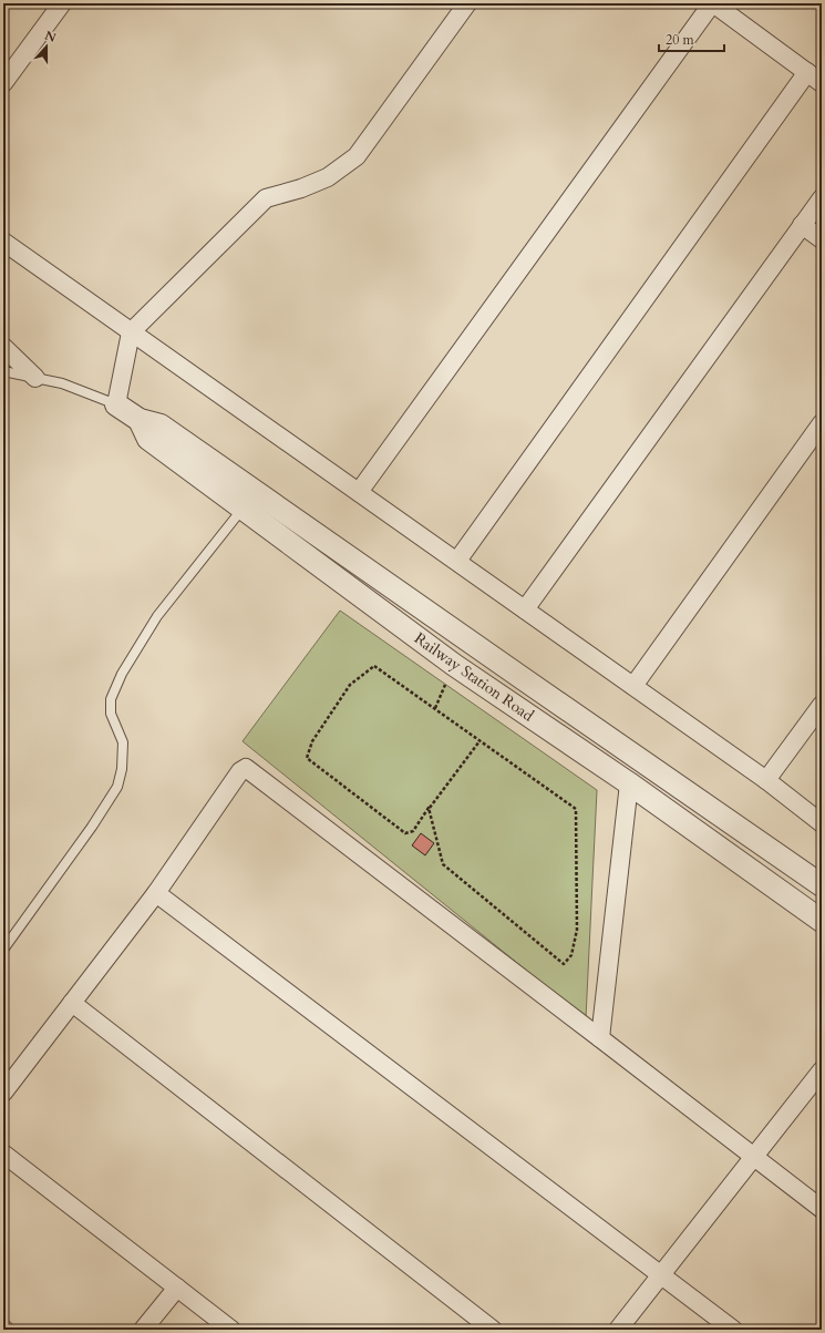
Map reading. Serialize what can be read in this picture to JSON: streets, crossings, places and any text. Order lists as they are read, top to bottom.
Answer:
{
  "streets": {
    "street": ["Railway Station Road"]
  },
  "scale_bar": "20 m",
  "north": "top"
}
